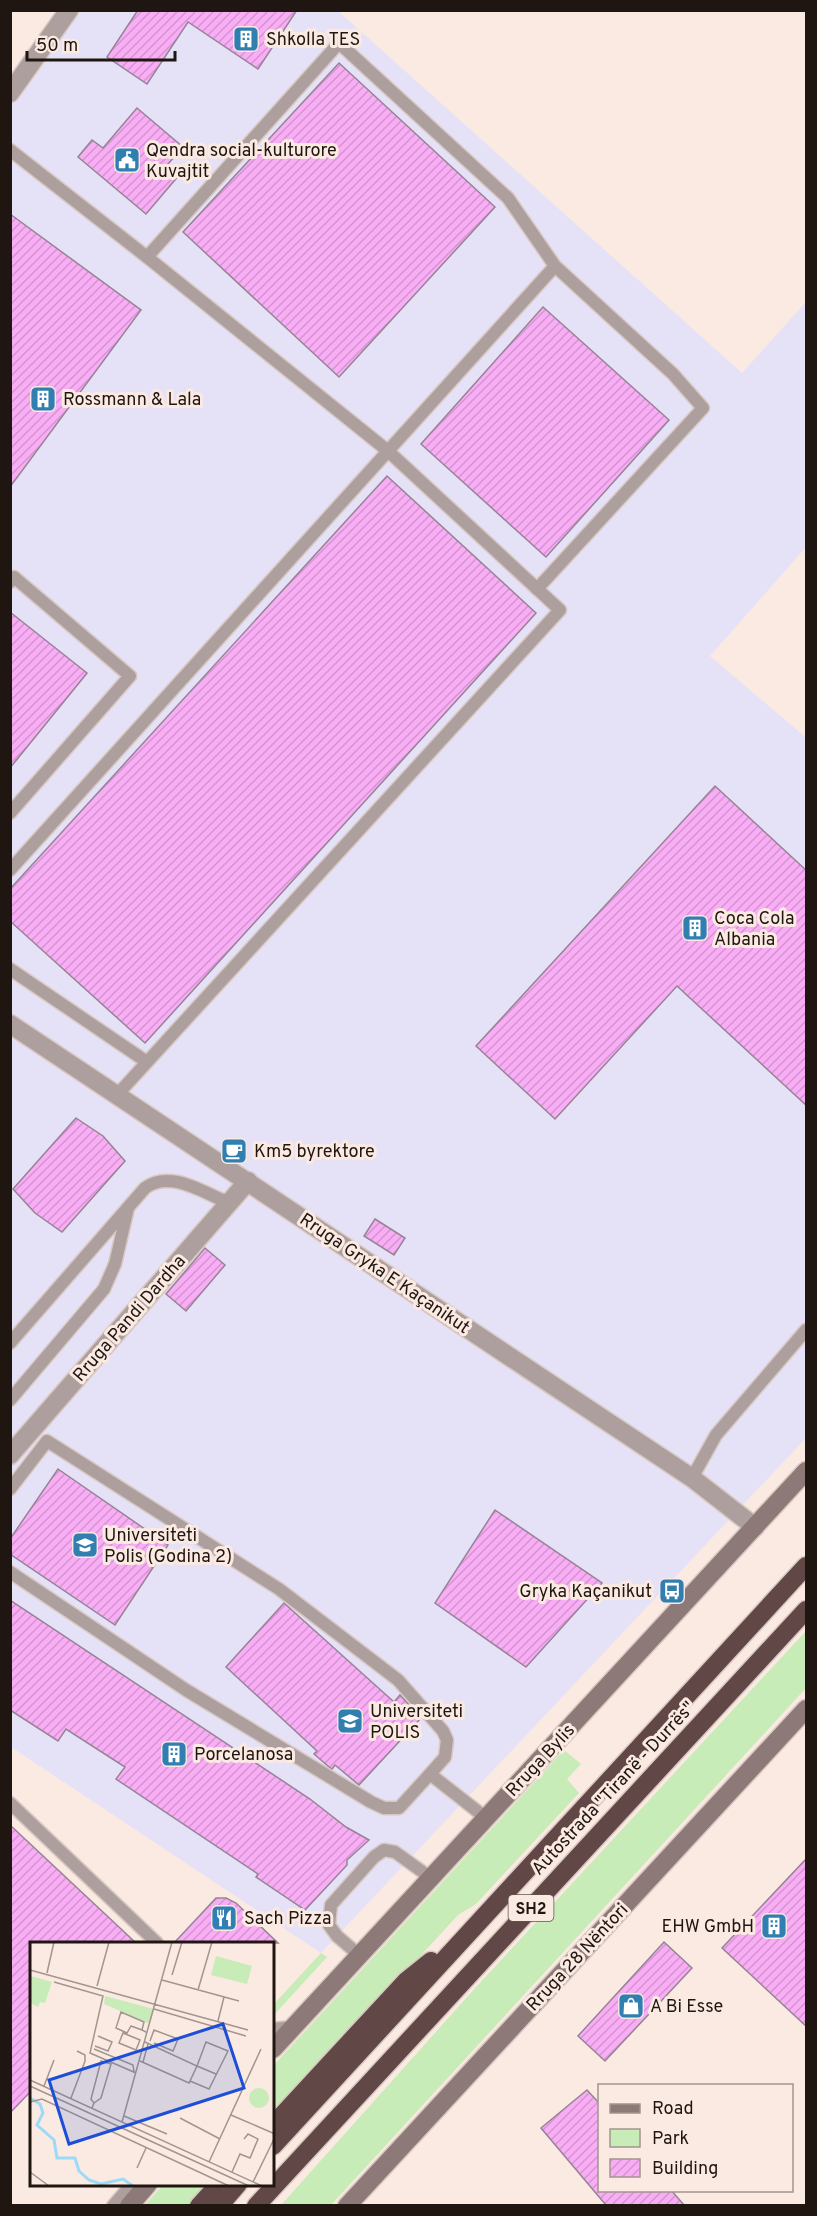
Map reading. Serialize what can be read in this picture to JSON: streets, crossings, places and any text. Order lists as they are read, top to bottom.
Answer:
{
  "streets": {
    "highway": ["Autostrada \"Tiranë - Durrës\"", "SH2"],
    "main road": ["Rruga Bylis", "Rruga 28 Nëntori"],
    "street": ["Rruga Gryka E Kaçanikut", "Rruga Pandi Dardha"]
  },
  "crossings": [
    ["Rruga Gryka E Kaçanikut", "Rruga Pandi Dardha"],
    ["Rruga Gryka E Kaçanikut", "Rruga Bylis"]
  ],
  "places": {
    "building": [
      "Shkolla TES",
      "Rossmann & Lala",
      "Coca Cola Albania",
      "Porcelanosa",
      "EHW GmbH"
    ],
    "public building": ["Qendra social-kulturore Kuvajtit"],
    "cafe": ["Km5 byrektore"],
    "school or university": ["Universiteti Polis (Godina 2)", "Universiteti POLIS"],
    "bus stop": ["Gryka Kaçanikut"],
    "restaurant": ["Sach Pizza"],
    "shop": ["A Bi Esse"]
  },
  "legend": ["Road", "Park", "Building"],
  "scale_bar": "50 m"
}
